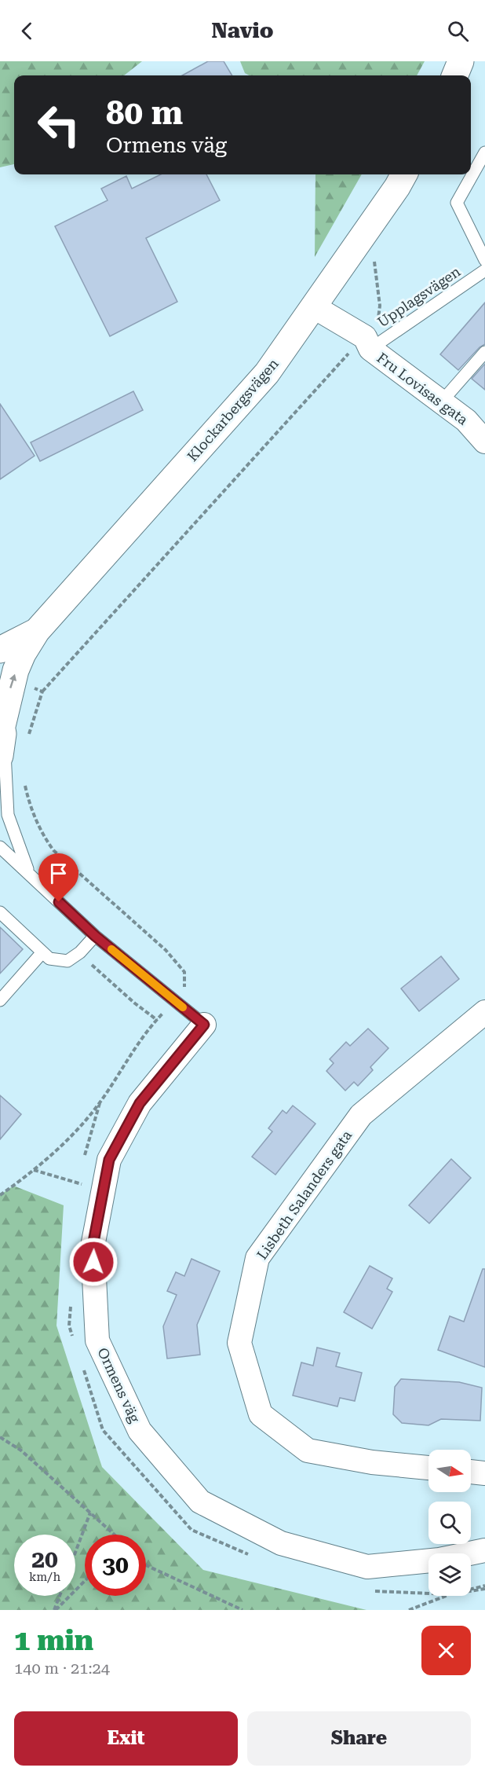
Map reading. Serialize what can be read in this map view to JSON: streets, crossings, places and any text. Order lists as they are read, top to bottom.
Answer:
{
  "streets": {
    "main road": ["Klockarbergsvägen"],
    "street": ["Fru Lovisas gata", "Lisbeth Salanders gata", "Ormens väg"],
    "lane": ["Upplagsvägen"]
  },
  "crossings": [
    ["Upplagsvägen", "Fru Lovisas gata"],
    ["Fru Lovisas gata", "Klockarbergsvägen"]
  ],
  "north": "right",
  "page": {
    "header": "Navio",
    "turn": ["80 m", "Ormens väg"],
    "speed": "20 km/h",
    "limit": "30",
    "heading": ["1 min", "140 m · 21:24"],
    "buttons": ["Exit", "Share"]
  }
}
